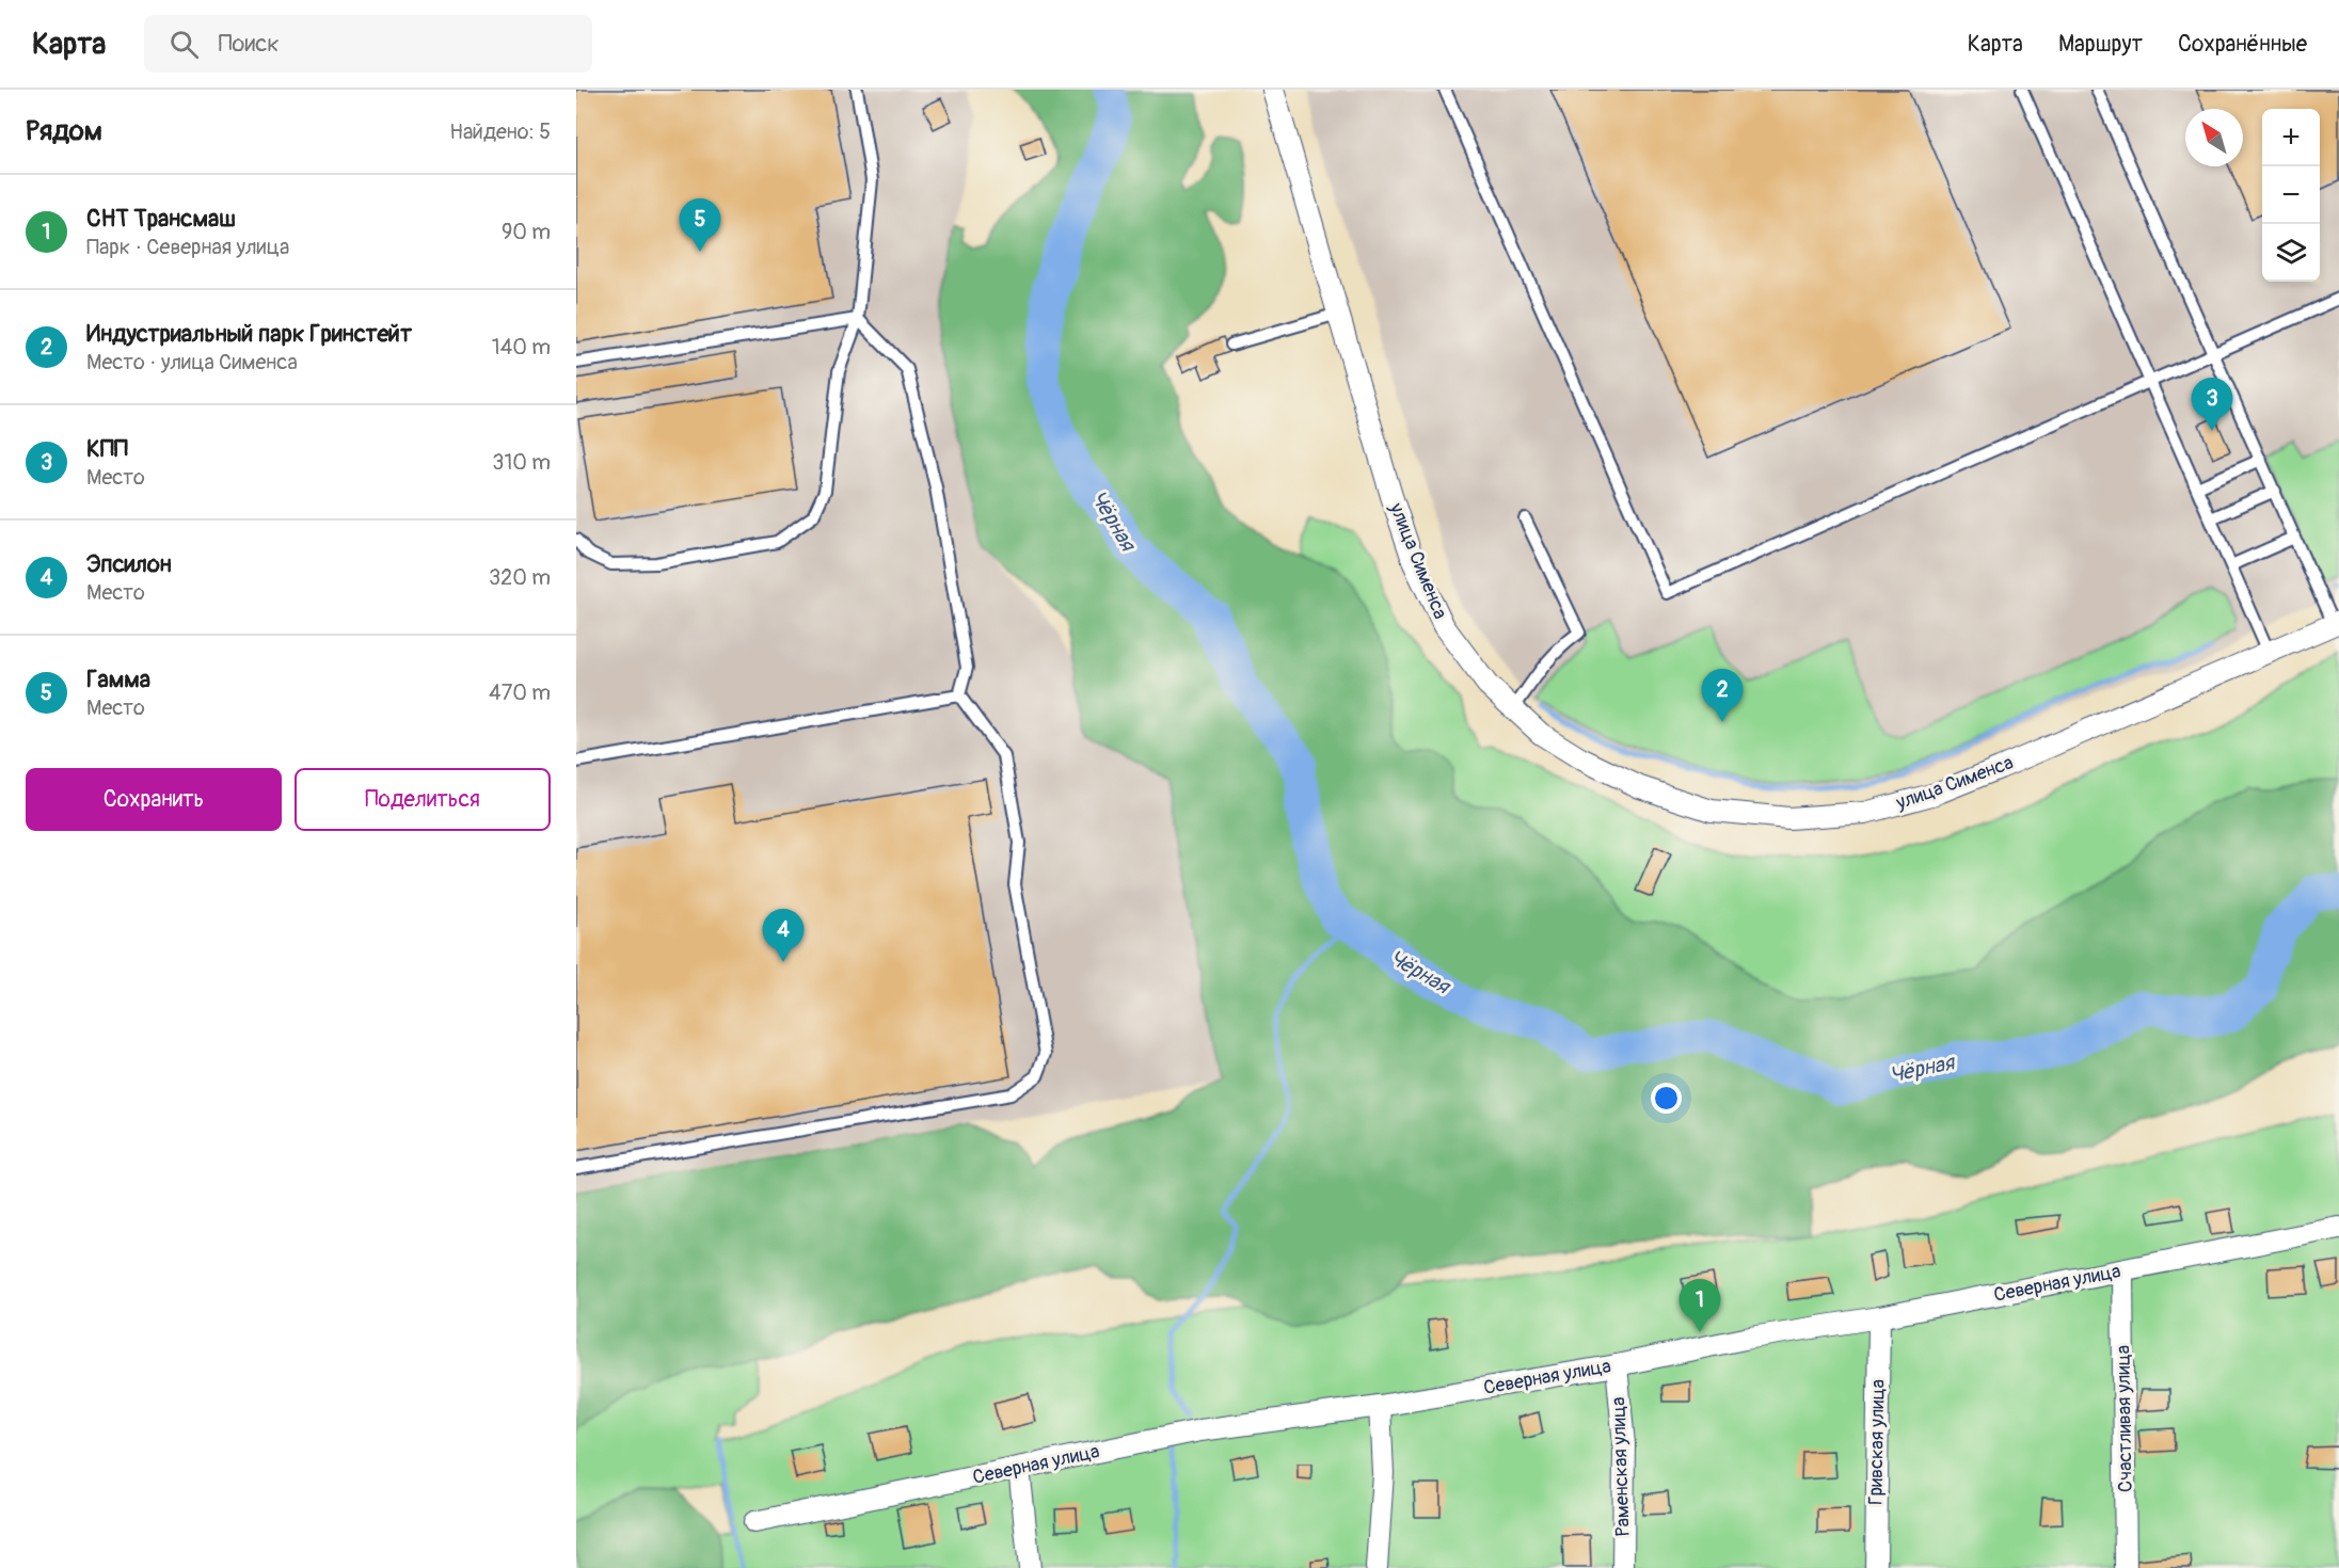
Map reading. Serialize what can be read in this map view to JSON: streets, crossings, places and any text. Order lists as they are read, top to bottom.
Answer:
{
  "streets": {
    "street": [
      "улица Сименса",
      "Северная улица",
      "Счастливая улица",
      "Гривская улица",
      "Раменская улица"
    ]
  },
  "crossings": [
    ["Северная улица", "Счастливая улица"],
    ["Северная улица", "Гривская улица"],
    ["Северная улица", "Раменская улица"]
  ],
  "water": ["Чёрная"],
  "north": "top left",
  "page": {
    "header": "Карта",
    "search": "Поиск",
    "nav": ["Карта", "Маршрут", "Сохранённые"],
    "heading": ["Рядом", "Найдено: 5"],
    "map_buttons": ["+", "−"],
    "list": [
      {
        "mark": "1",
        "name": "СНТ Трансмаш",
        "note": "Парк · Северная улица",
        "value": "90 m"
      },
      {
        "mark": "2",
        "name": "Индустриальный парк Гринстейт",
        "note": "Место · улица Сименса",
        "value": "140 m"
      },
      {
        "mark": "3",
        "name": "КПП",
        "note": "Место",
        "value": "310 m"
      },
      {
        "mark": "4",
        "name": "Эпсилон",
        "note": "Место",
        "value": "320 m"
      },
      {
        "mark": "5",
        "name": "Гамма",
        "note": "Место",
        "value": "470 m"
      }
    ],
    "pins": [
      "5",
      "3",
      "2",
      "4",
      "1"
    ],
    "buttons": ["Сохранить", "Поделиться"]
  }
}
